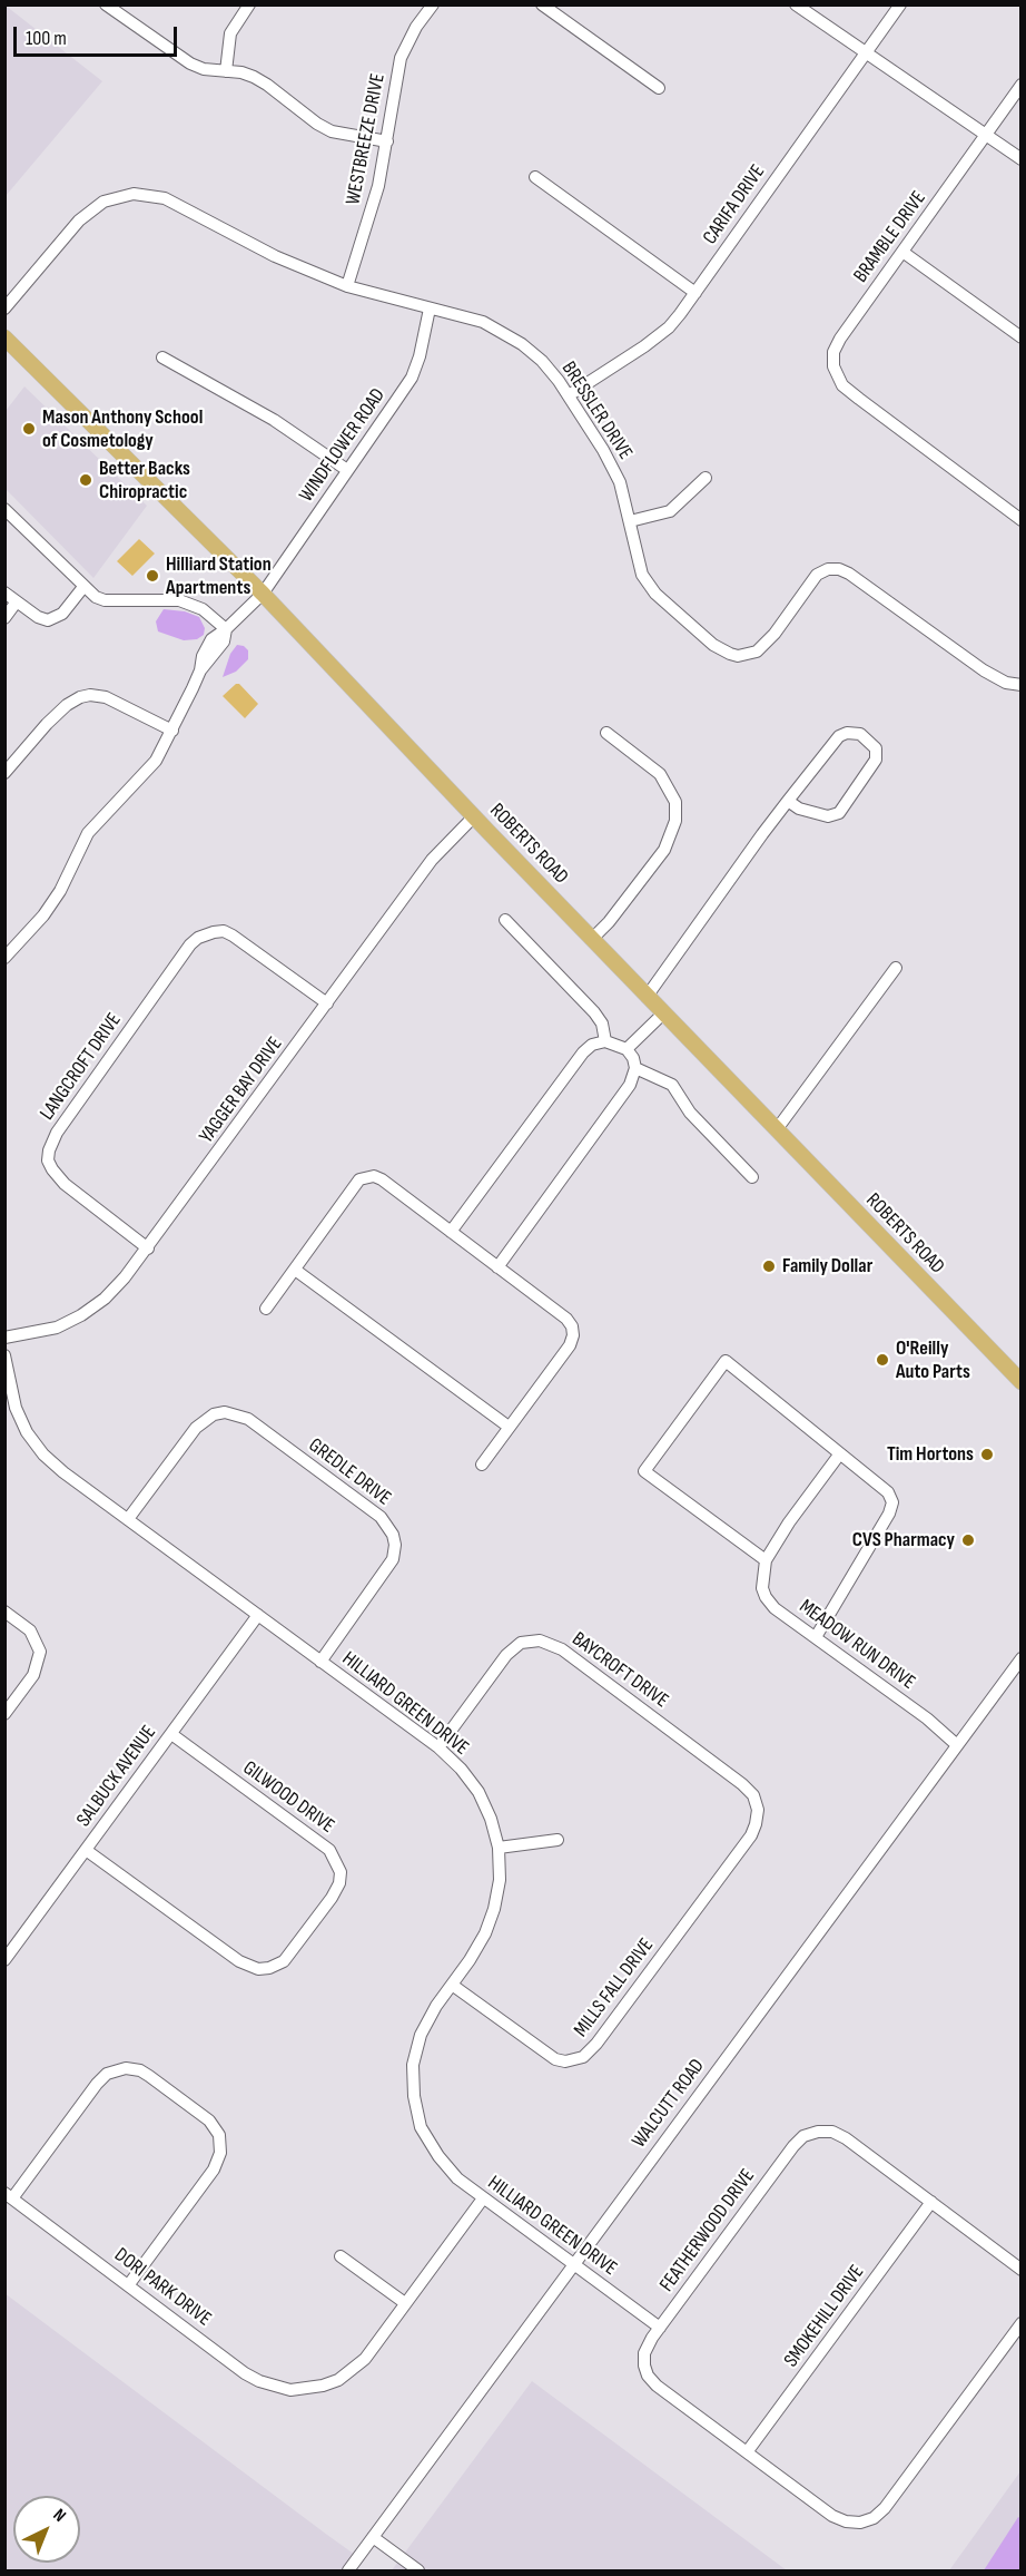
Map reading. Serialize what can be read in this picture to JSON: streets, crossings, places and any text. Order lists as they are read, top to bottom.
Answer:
{
  "streets": {
    "main road": ["ROBERTS ROAD"],
    "street": [
      "WESTBREEZE DRIVE",
      "CARIFA DRIVE",
      "BRAMBLE DRIVE",
      "BRESSLER DRIVE",
      "WINDFLOWER ROAD",
      "LANGCROFT DRIVE",
      "YAGGER BAY DRIVE",
      "GREDLE DRIVE",
      "MEADOW RUN DRIVE",
      "BAYCROFT DRIVE",
      "HILLIARD GREEN DRIVE",
      "SALBUCK AVENUE",
      "GILWOOD DRIVE",
      "MILLS FALL DRIVE",
      "WALCUTT ROAD",
      "FEATHERWOOD DRIVE",
      "DORI PARK DRIVE",
      "SMOKEHILL DRIVE"
    ]
  },
  "crossings": [
    ["WESTBREEZE DRIVE", "BRESSLER DRIVE"],
    ["CARIFA DRIVE", "BRESSLER DRIVE"],
    ["BRESSLER DRIVE", "WINDFLOWER ROAD"],
    ["WINDFLOWER ROAD", "ROBERTS ROAD"],
    ["ROBERTS ROAD", "YAGGER BAY DRIVE"],
    ["LANGCROFT DRIVE", "YAGGER BAY DRIVE"],
    ["GREDLE DRIVE", "HILLIARD GREEN DRIVE"],
    ["MEADOW RUN DRIVE", "WALCUTT ROAD"],
    ["BAYCROFT DRIVE", "HILLIARD GREEN DRIVE"],
    ["BAYCROFT DRIVE", "MILLS FALL DRIVE"],
    ["HILLIARD GREEN DRIVE", "SALBUCK AVENUE"],
    ["HILLIARD GREEN DRIVE", "MILLS FALL DRIVE"],
    ["HILLIARD GREEN DRIVE", "WALCUTT ROAD"],
    ["HILLIARD GREEN DRIVE", "FEATHERWOOD DRIVE"],
    ["SALBUCK AVENUE", "GILWOOD DRIVE"],
    ["FEATHERWOOD DRIVE", "SMOKEHILL DRIVE"]
  ],
  "places": [
    "Mason Anthony School of Cosmetology",
    "Better Backs Chiropractic",
    "Hilliard Station Apartments",
    "Family Dollar",
    "O'Reilly Auto Parts",
    "Tim Hortons",
    "CVS Pharmacy"
  ],
  "scale_bar": "100 m",
  "north": "top right"
}
